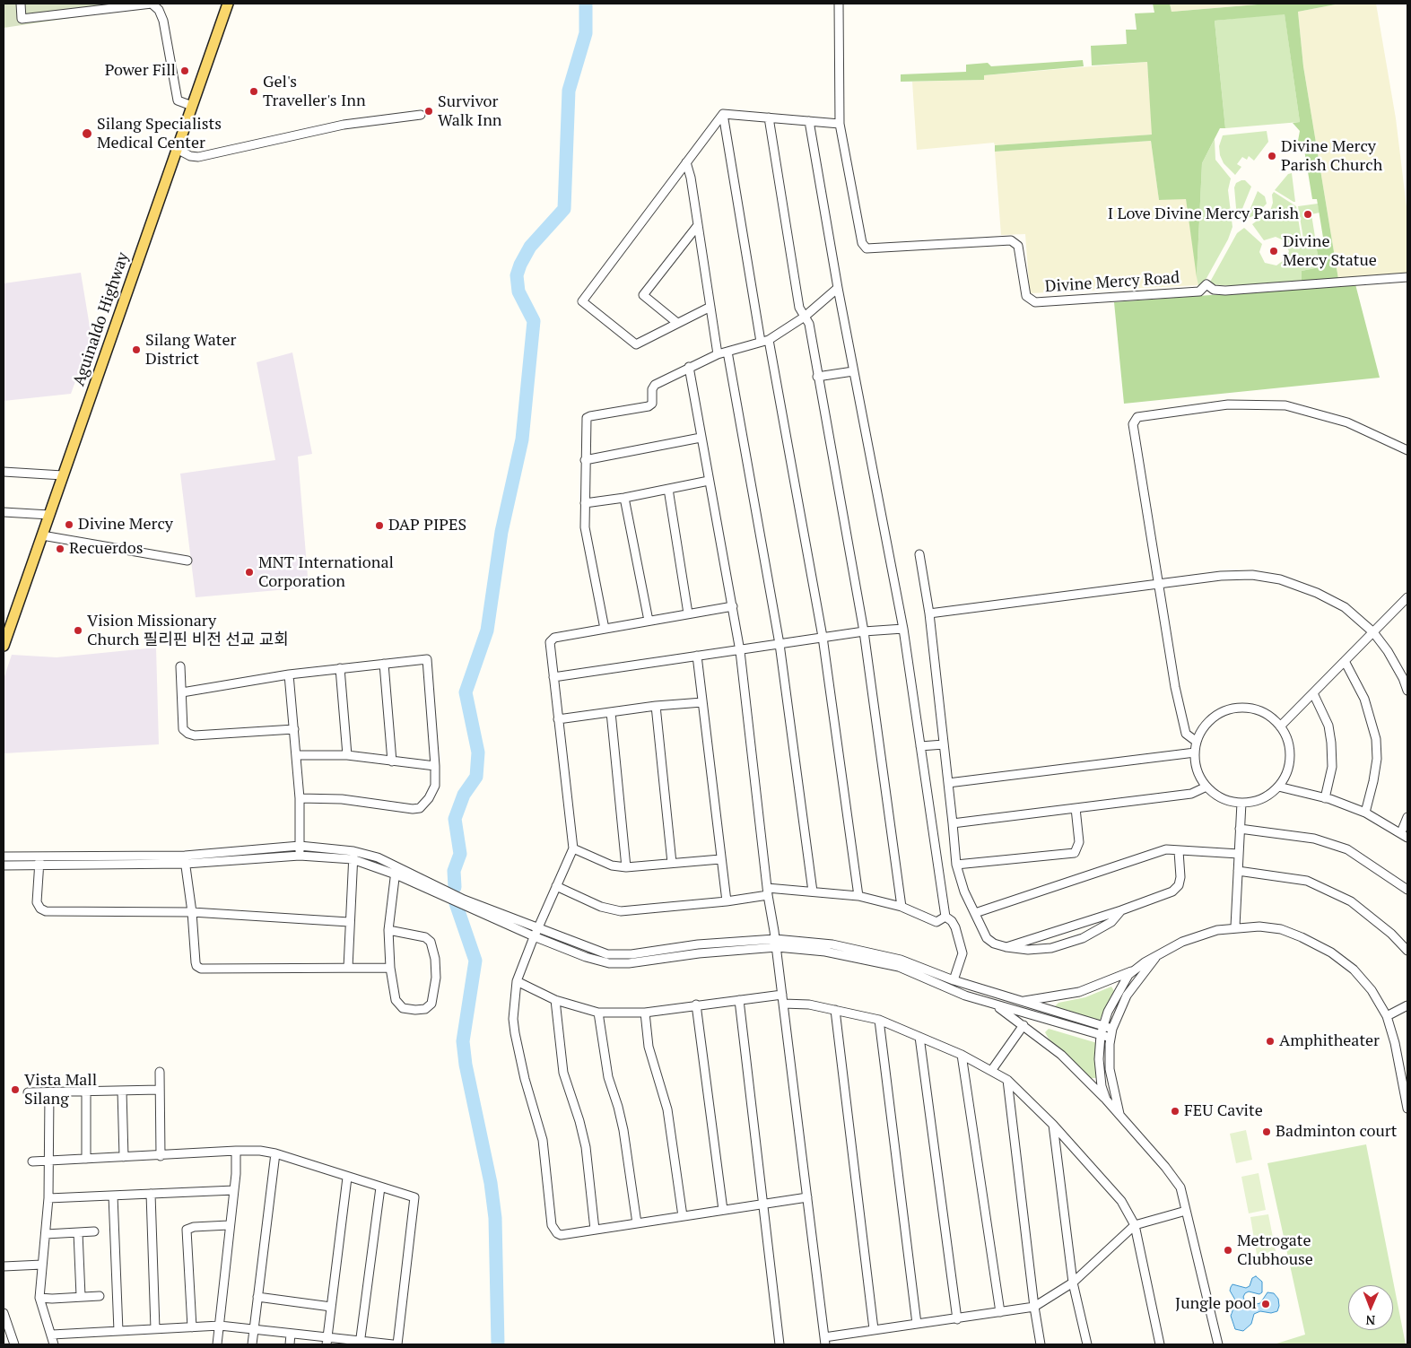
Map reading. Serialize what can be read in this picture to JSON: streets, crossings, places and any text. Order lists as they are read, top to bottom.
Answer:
{
  "streets": {
    "main road": ["Aguinaldo Highway"],
    "street": ["Divine Mercy Road"]
  },
  "places": [
    "Power Fill",
    "Gel's Traveller's Inn",
    "Survivor Walk Inn",
    "Silang Specialists Medical Center",
    "Divine Mercy Parish Church",
    "I Love Divine Mercy Parish",
    "Divine Mercy Statue",
    "Silang Water District",
    "Divine Mercy",
    "DAP PIPES",
    "Recuerdos",
    "MNT International Corporation",
    "Vision Missionary Church 필리핀 비전 선교 교회",
    "Amphitheater",
    "Vista Mall Silang",
    "FEU Cavite",
    "Badminton court",
    "Metrogate Clubhouse",
    "Jungle pool"
  ],
  "north": "bottom"
}
